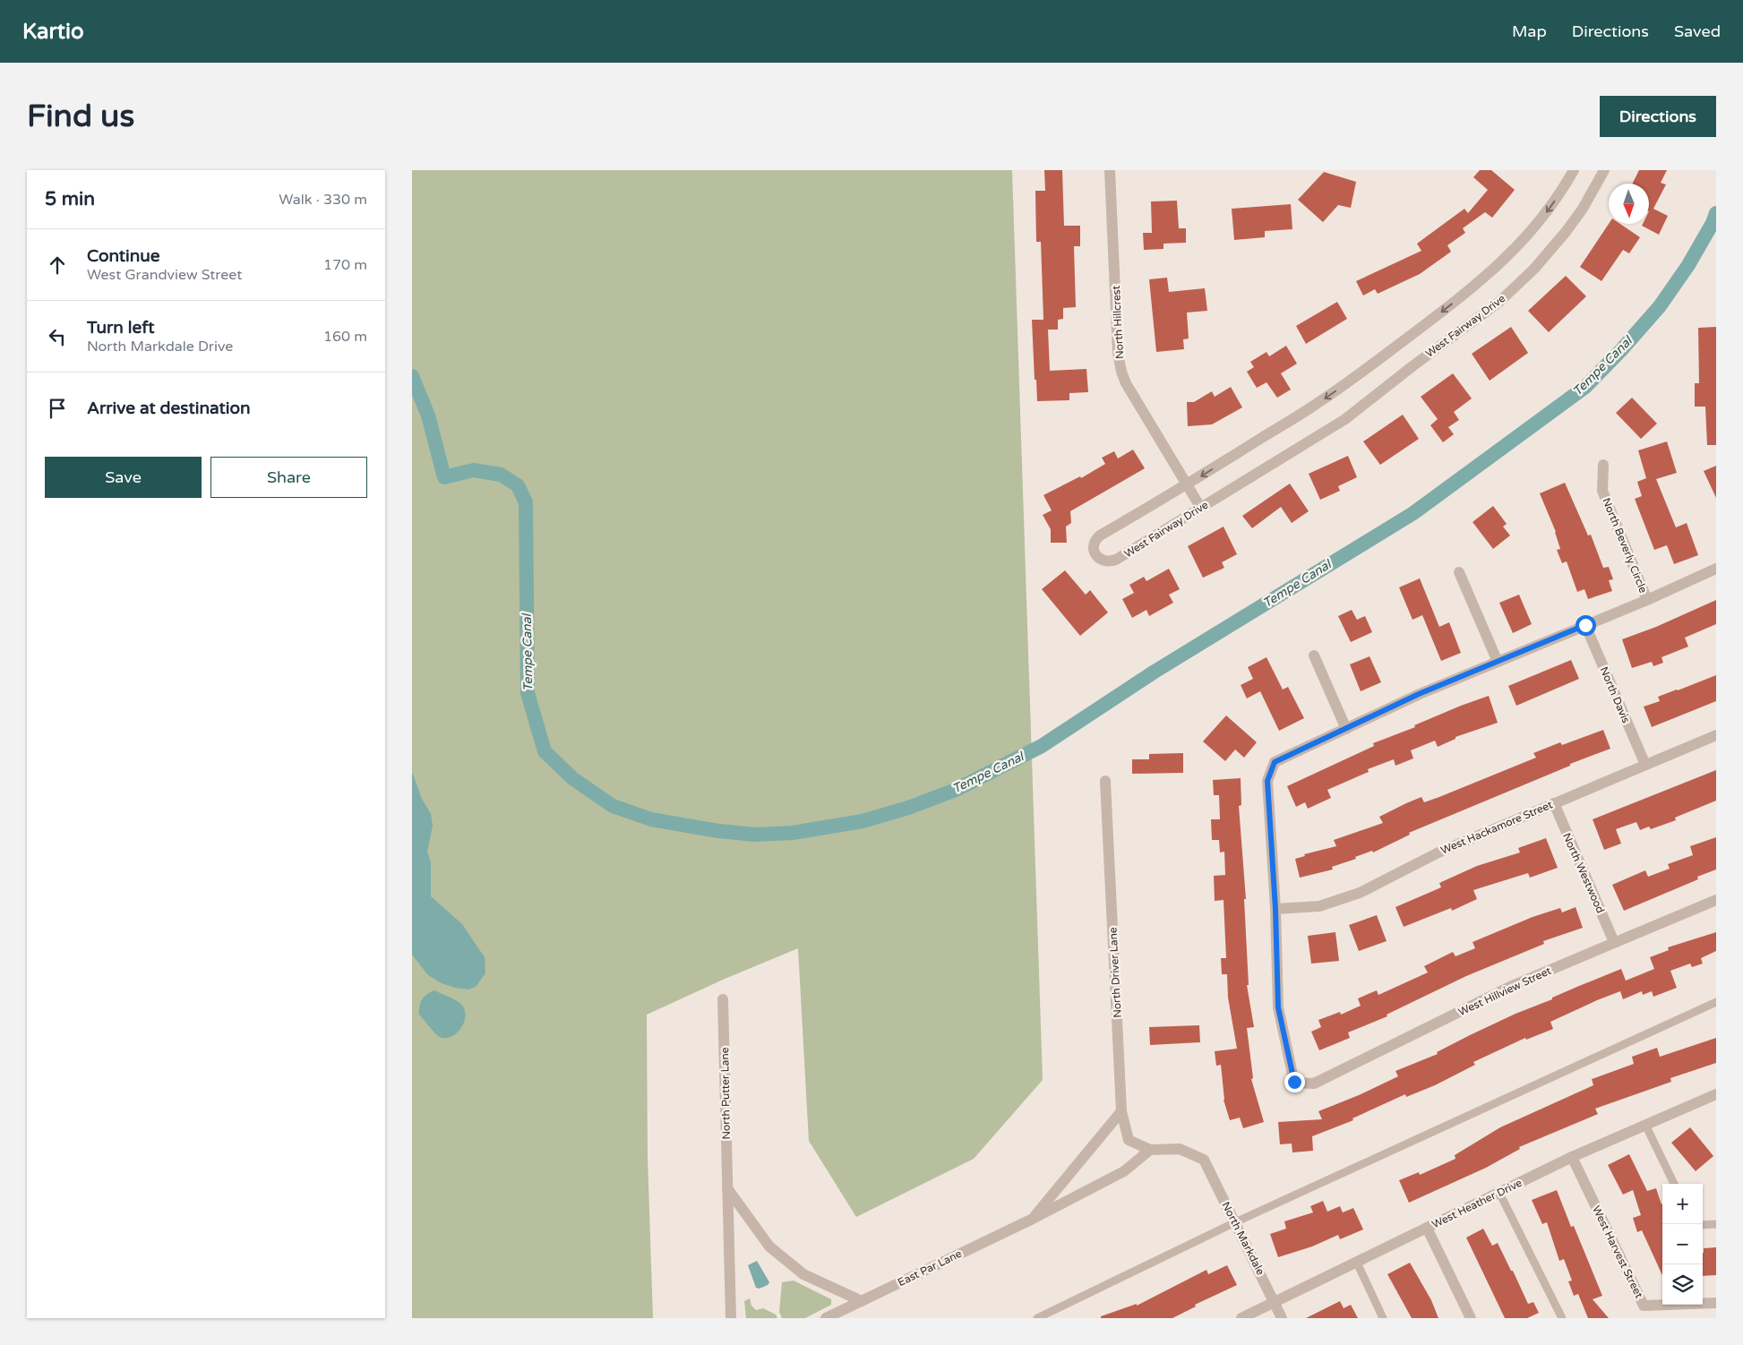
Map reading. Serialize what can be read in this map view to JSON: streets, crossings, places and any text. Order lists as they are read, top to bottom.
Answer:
{
  "streets": {
    "street": [
      "North Hillcrest",
      "West Fairway Drive",
      "North Beverly Circle",
      "North Davis",
      "West Hackamore Street",
      "North Westwood",
      "North Driver Lane",
      "West Hillview Street",
      "North Putter Lane",
      "West Heather Drive",
      "North Markdale",
      "West Harvest Street",
      "East Par Lane"
    ]
  },
  "crossings": [
    ["North Hillcrest", "West Fairway Drive"],
    ["North Davis", "West Hackamore Street"],
    ["West Hackamore Street", "North Westwood"],
    ["West Hackamore Street", "West Hillview Street"],
    ["North Westwood", "West Hillview Street"],
    ["North Driver Lane", "North Markdale"],
    ["North Driver Lane", "East Par Lane"],
    ["West Heather Drive", "North Markdale"],
    ["West Heather Drive", "West Harvest Street"],
    ["North Markdale", "East Par Lane"]
  ],
  "water": ["Tempe Canal"],
  "north": "bottom",
  "page": {
    "header": "Kartio",
    "nav": ["Map", "Directions", "Saved"],
    "buttons": [
      "Directions",
      ["Save", "Share"]
    ],
    "title": "Find us",
    "heading": ["5 min", "Walk · 330 m"],
    "list": [
      ["Continue", "West Grandview Street", "170 m"],
      ["Turn left", "North Markdale Drive", "160 m"],
      "Arrive at destination"
    ],
    "map_buttons": ["+", "−"]
  }
}
